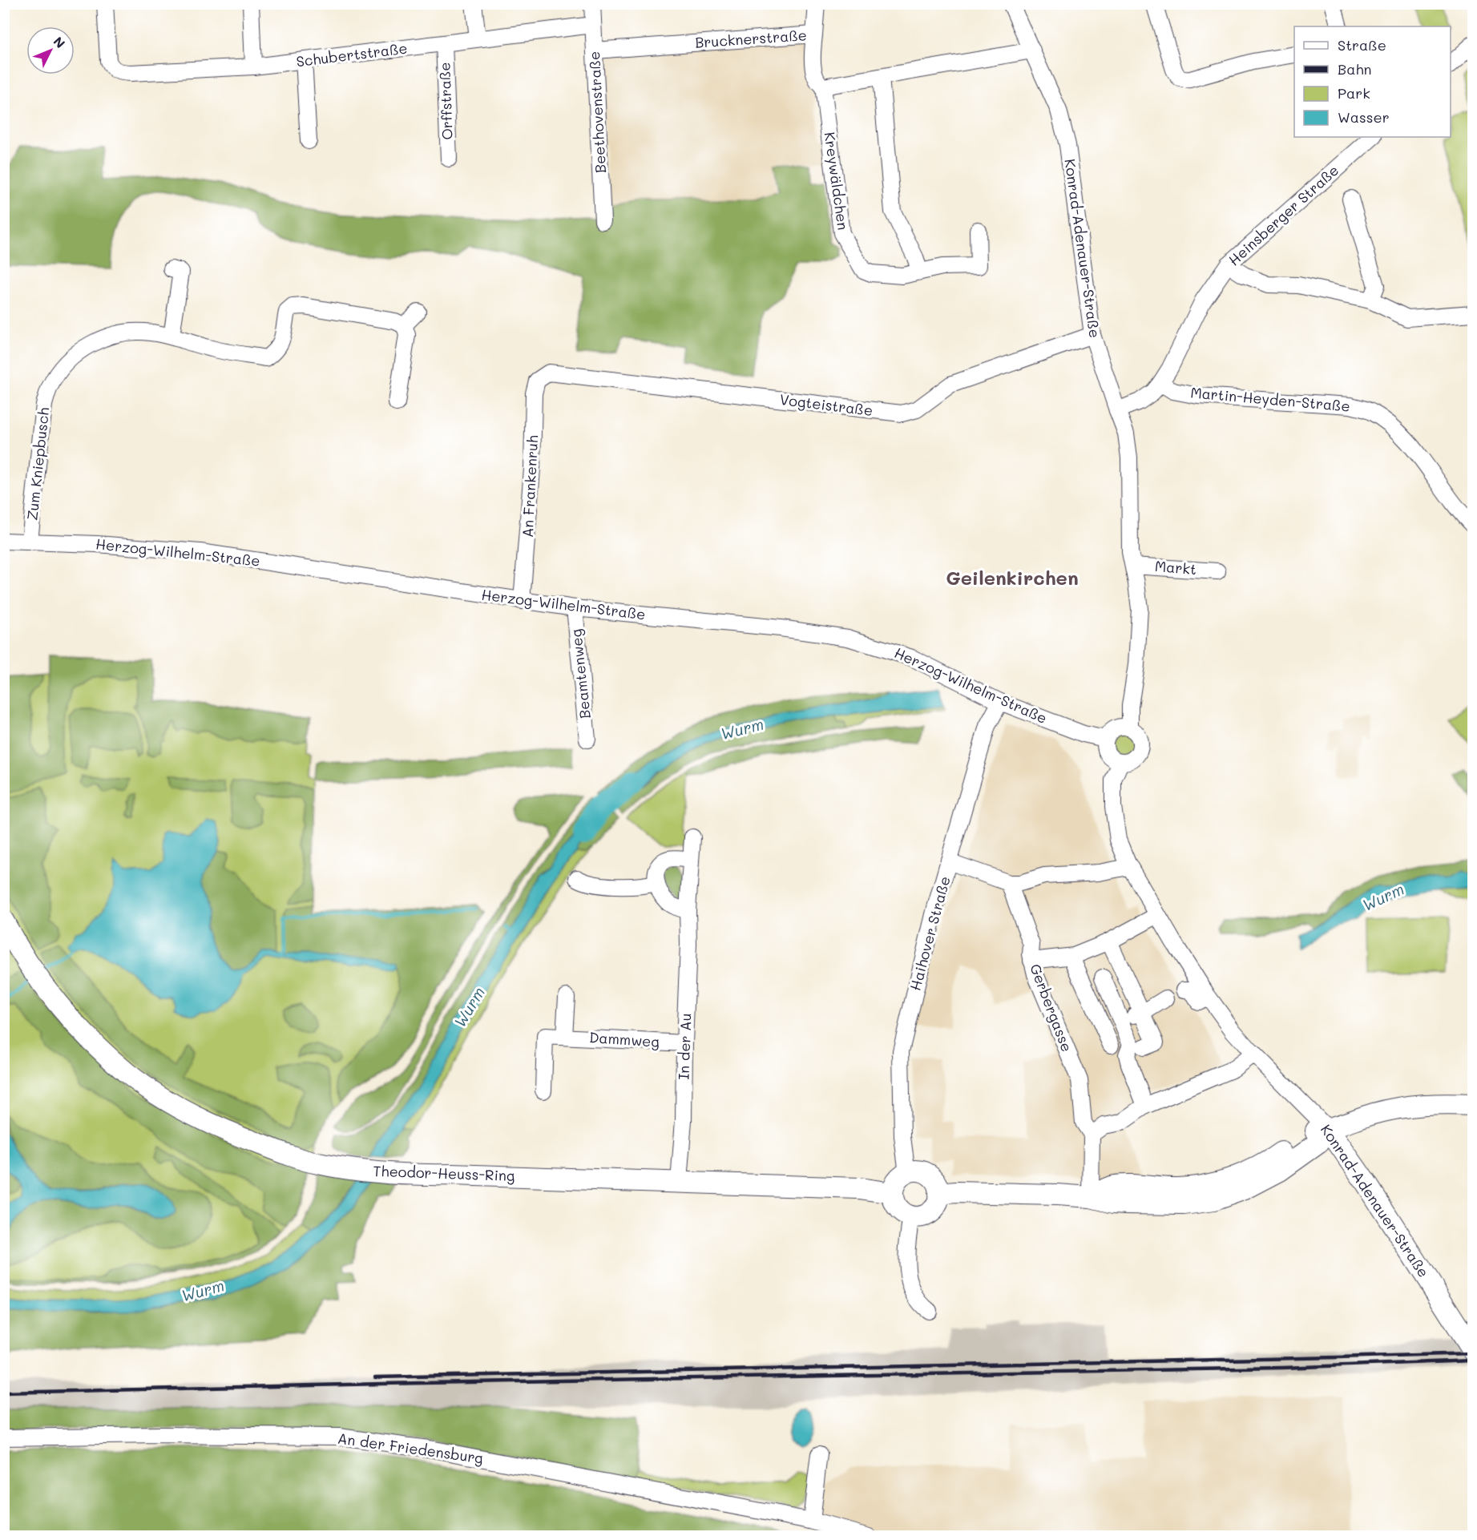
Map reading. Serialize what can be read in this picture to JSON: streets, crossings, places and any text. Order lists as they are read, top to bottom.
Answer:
{
  "streets": {
    "main road": ["Konrad-Adenauer-Straße", "Theodor-Heuss-Ring"],
    "street": [
      "Brucknerstraße",
      "Schubertstraße",
      "Orffstraße",
      "Beethovenstraße",
      "Kreywäldchen",
      "Heinsberger Straße",
      "Martin-Heyden-Straße",
      "Vogteistraße",
      "Zum Kniepbusch",
      "An Frankenruh",
      "Herzog-Wilhelm-Straße",
      "Markt",
      "Beamtenweg",
      "Haihover Straße",
      "Gerbergasse",
      "Dammweg",
      "In der Au",
      "An der Friedensburg"
    ]
  },
  "crossings": [
    ["Brucknerstraße", "Beethovenstraße"],
    ["Brucknerstraße", "Kreywäldchen"],
    ["Schubertstraße", "Orffstraße"],
    ["Schubertstraße", "Beethovenstraße"],
    ["Heinsberger Straße", "Konrad-Adenauer-Straße"],
    ["Heinsberger Straße", "Martin-Heyden-Straße"],
    ["Konrad-Adenauer-Straße", "Vogteistraße"],
    ["Konrad-Adenauer-Straße", "Herzog-Wilhelm-Straße"],
    ["Konrad-Adenauer-Straße", "Markt"],
    ["Vogteistraße", "An Frankenruh"],
    ["Zum Kniepbusch", "Herzog-Wilhelm-Straße"],
    ["An Frankenruh", "Herzog-Wilhelm-Straße"],
    ["Herzog-Wilhelm-Straße", "Beamtenweg"],
    ["Herzog-Wilhelm-Straße", "Haihover Straße"],
    ["Haihover Straße", "Theodor-Heuss-Ring"],
    ["Dammweg", "In der Au"],
    ["In der Au", "Theodor-Heuss-Ring"]
  ],
  "districts": ["Geilenkirchen"],
  "water": ["Wurm"],
  "legend": [
    "Straße",
    "Bahn",
    "Park",
    "Wasser"
  ],
  "north": "top right"
}
